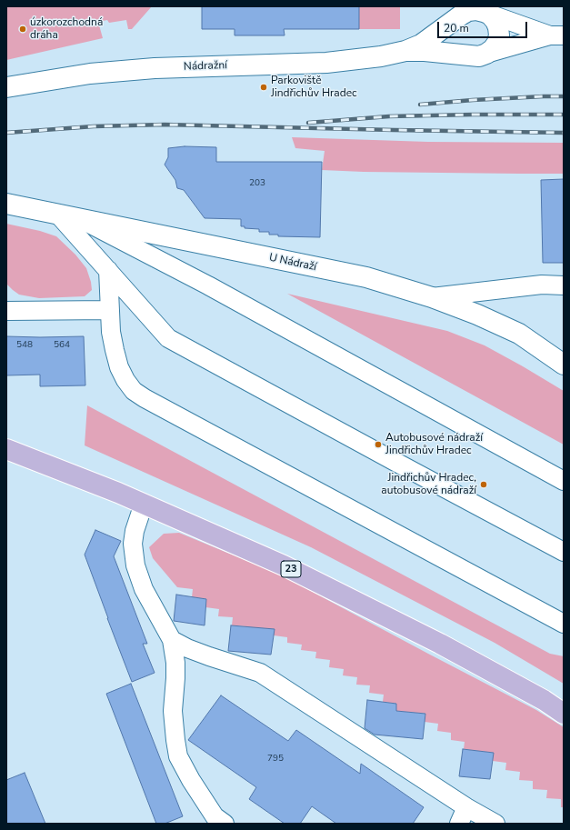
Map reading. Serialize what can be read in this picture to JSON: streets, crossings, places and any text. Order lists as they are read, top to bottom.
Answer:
{
  "streets": {
    "main road": ["23"],
    "street": ["Nádražní", "U Nádraží"]
  },
  "places": [
    "úzkorozchodná dráha",
    "Parkoviště Jindřichův Hradec",
    "Autobusové nádraží Jindřichův Hradec",
    "Jindřichův Hradec, autobusové nádraží"
  ],
  "house_numbers": [
    "203",
    "548",
    "564",
    "795"
  ],
  "scale_bar": "20 m"
}
